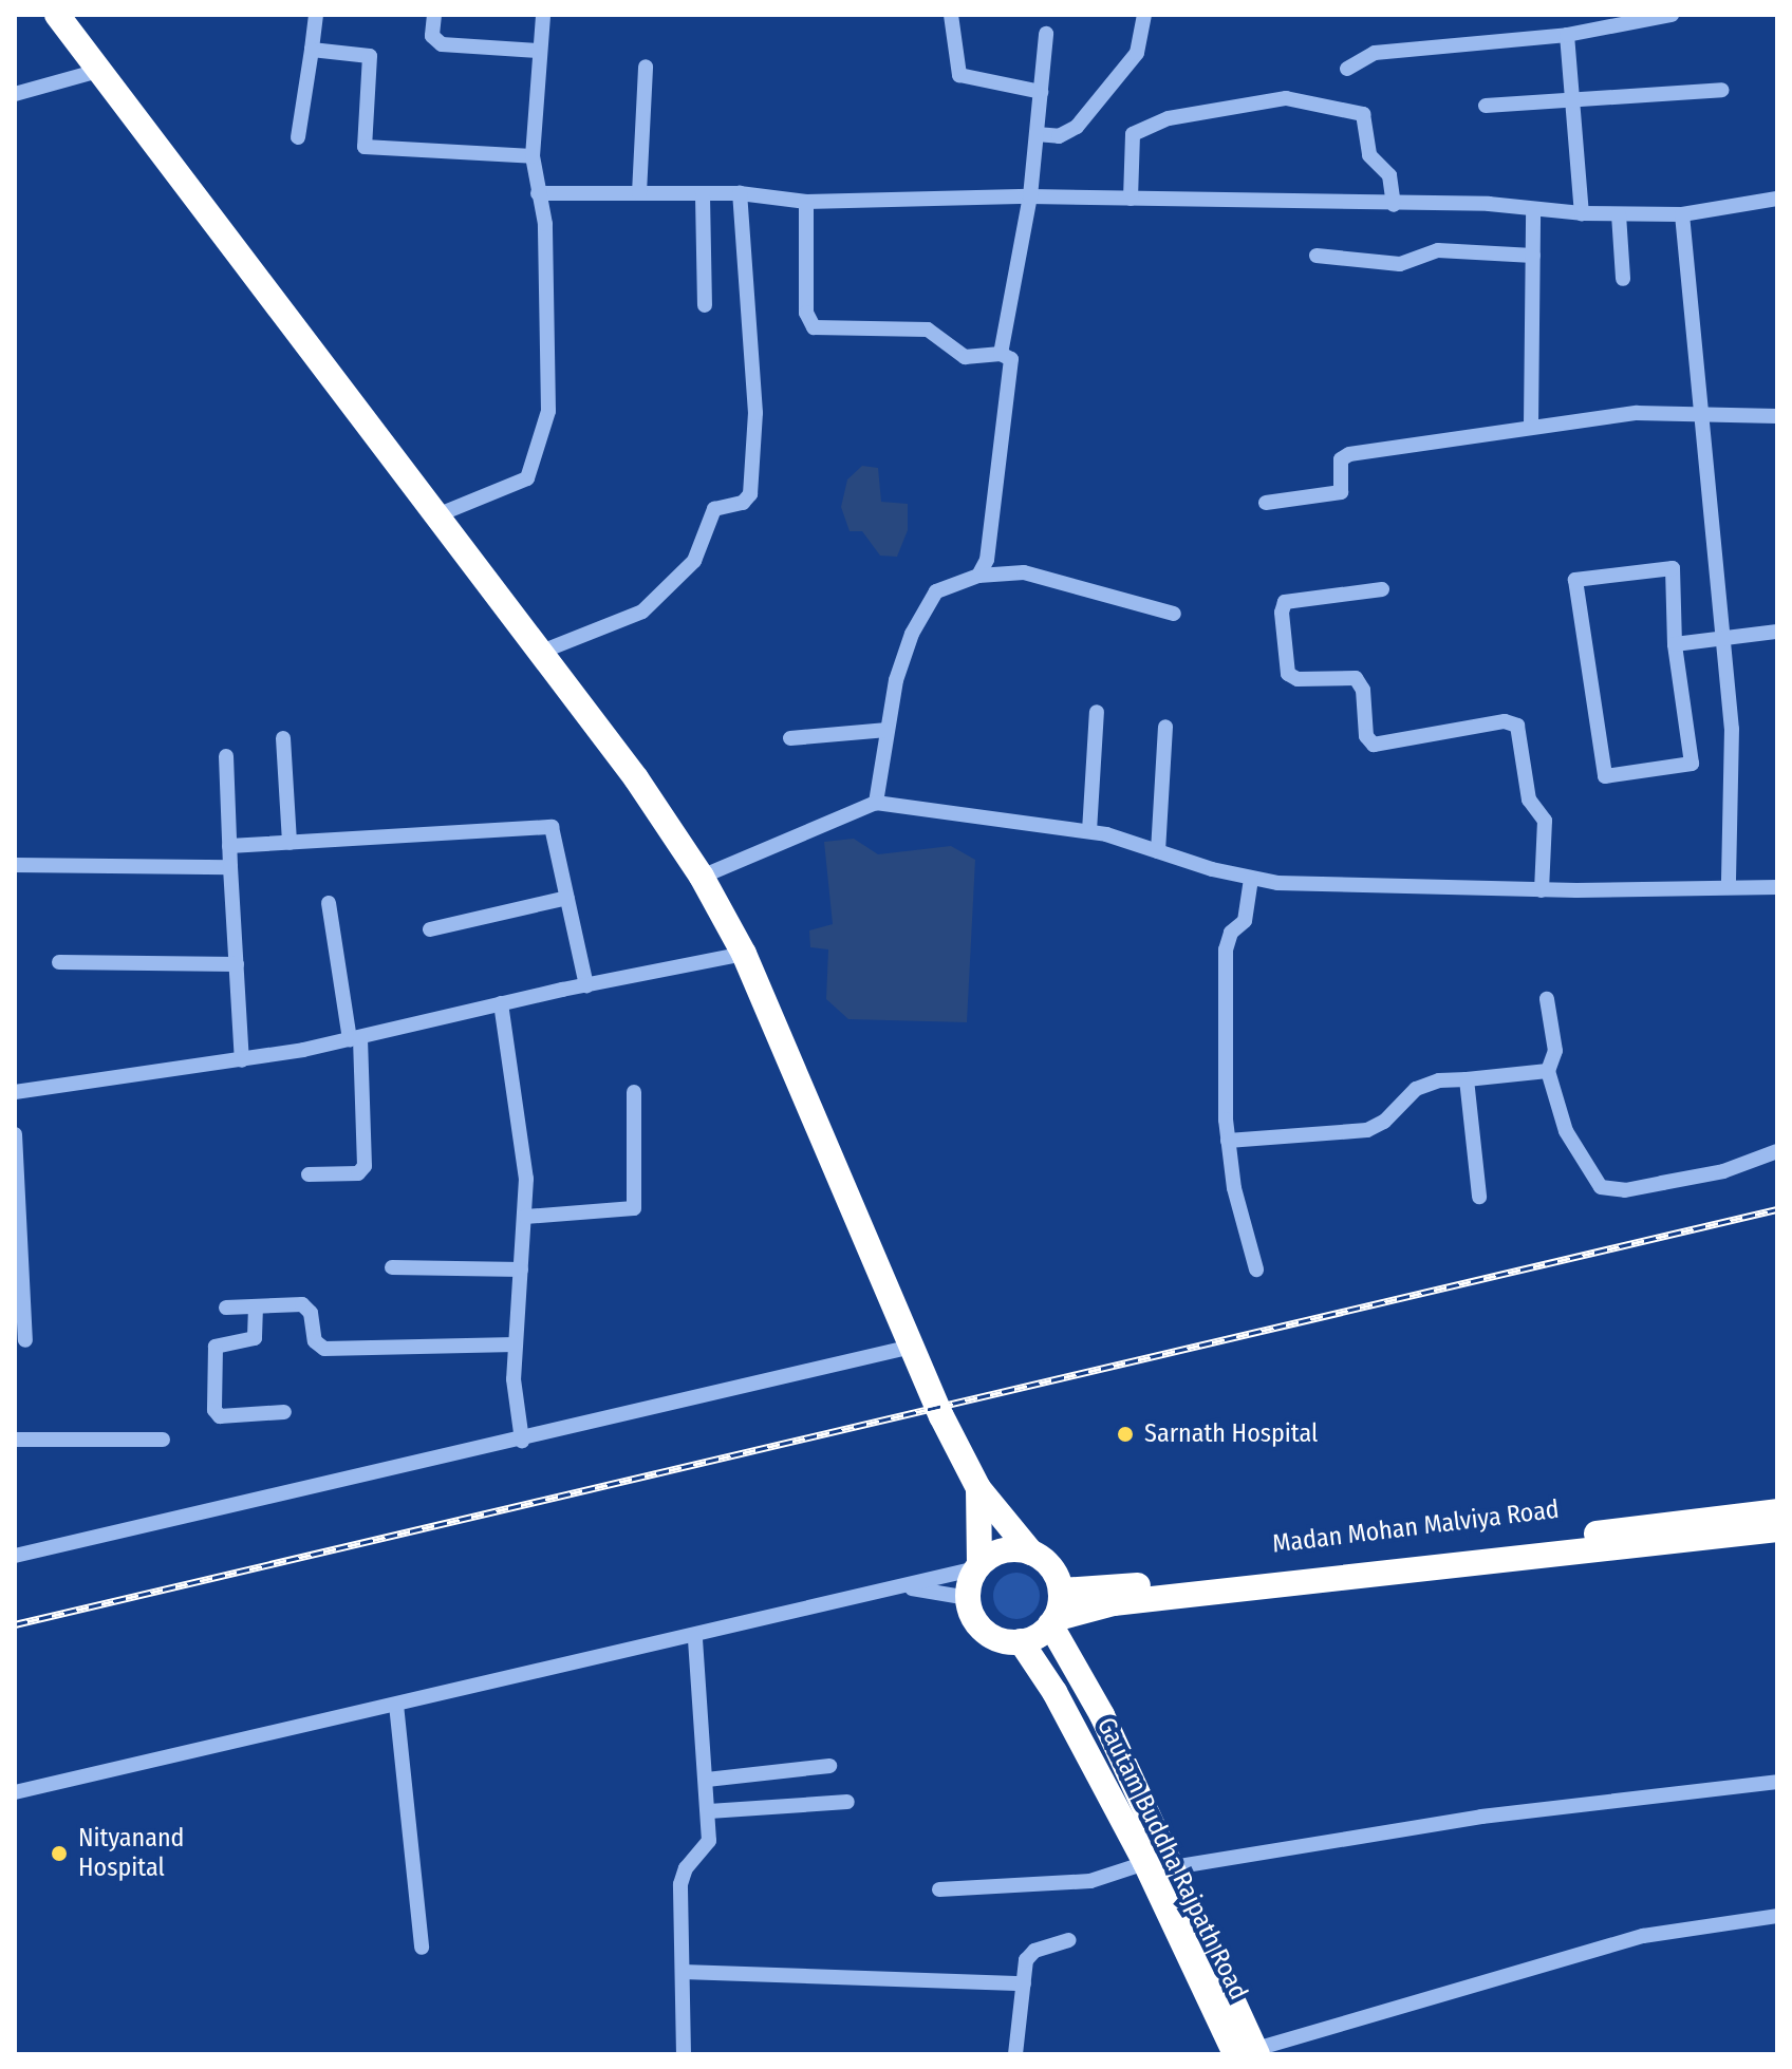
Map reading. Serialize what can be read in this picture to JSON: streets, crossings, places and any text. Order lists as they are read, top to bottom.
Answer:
{
  "streets": {
    "highway": ["Madan Mohan Malviya Road", "Gautam Buddha Rajpath Road"]
  },
  "crossings": [
    ["Madan Mohan Malviya Road", "Gautam Buddha Rajpath Road"]
  ],
  "places": ["Sarnath Hospital", "Nityanand Hospital"]
}
